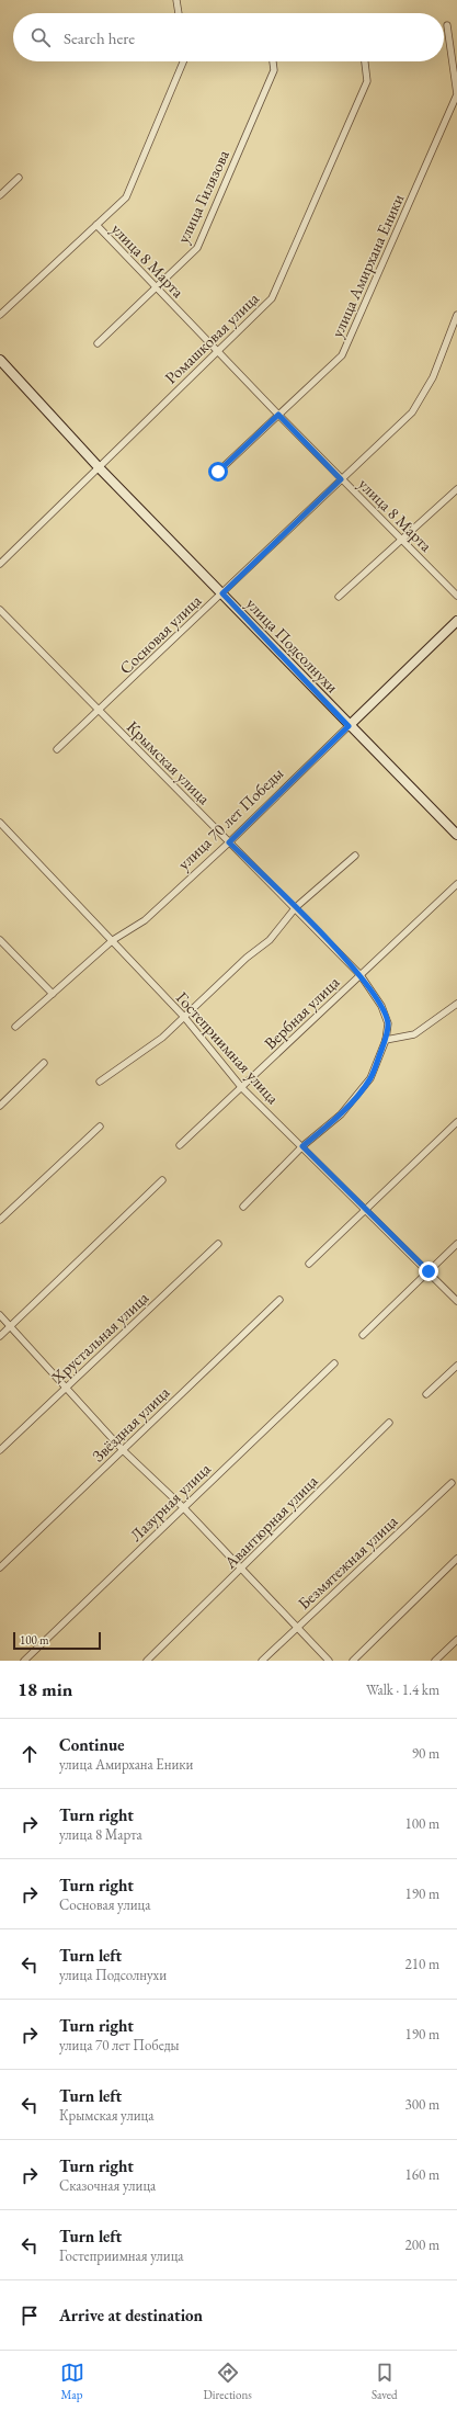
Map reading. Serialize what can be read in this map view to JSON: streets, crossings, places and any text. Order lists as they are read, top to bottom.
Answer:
{
  "streets": {
    "street": [
      "улица Гилязова",
      "улица 8 Марта",
      "улица Амирхана Еники",
      "Ромашковая улица",
      "Сосновая улица",
      "улица Подсолнухи",
      "Крымская улица",
      "улица 70 лет Победы",
      "Вербная улица",
      "Гостеприимная улица",
      "Хрустальная улица",
      "Звёздная улица",
      "Лазурная улица",
      "Авантюрная улица",
      "Безмятежная улица"
    ]
  },
  "crossings": [
    ["улица Гилязова", "улица 8 Марта"],
    ["улица 8 Марта", "улица Амирхана Еники"],
    ["улица 8 Марта", "Ромашковая улица"],
    ["улица 8 Марта", "Сосновая улица"],
    ["Ромашковая улица", "улица Подсолнухи"],
    ["Сосновая улица", "улица Подсолнухи"],
    ["Сосновая улица", "Крымская улица"],
    ["улица Подсолнухи", "улица 70 лет Победы"],
    ["Крымская улица", "улица 70 лет Победы"],
    ["Крымская улица", "Вербная улица"],
    ["улица 70 лет Победы", "Гостеприимная улица"],
    ["Вербная улица", "Гостеприимная улица"]
  ],
  "scale_bar": "100 m",
  "page": {
    "search": "Search here",
    "scale": "100 m",
    "heading": ["18 min", "Walk · 1.4 km"],
    "list": [
      ["Continue", "улица Амирхана Еники", "90 m"],
      ["Turn right", "улица 8 Марта", "100 m"],
      ["Turn right", "Сосновая улица", "190 m"],
      ["Turn left", "улица Подсолнухи", "210 m"],
      ["Turn right", "улица 70 лет Победы", "190 m"],
      ["Turn left", "Крымская улица", "300 m"],
      ["Turn right", "Сказочная улица", "160 m"],
      ["Turn left", "Гостеприимная улица", "200 m"],
      "Arrive at destination"
    ],
    "nav": ["Map", "Directions", "Saved"]
  }
}
